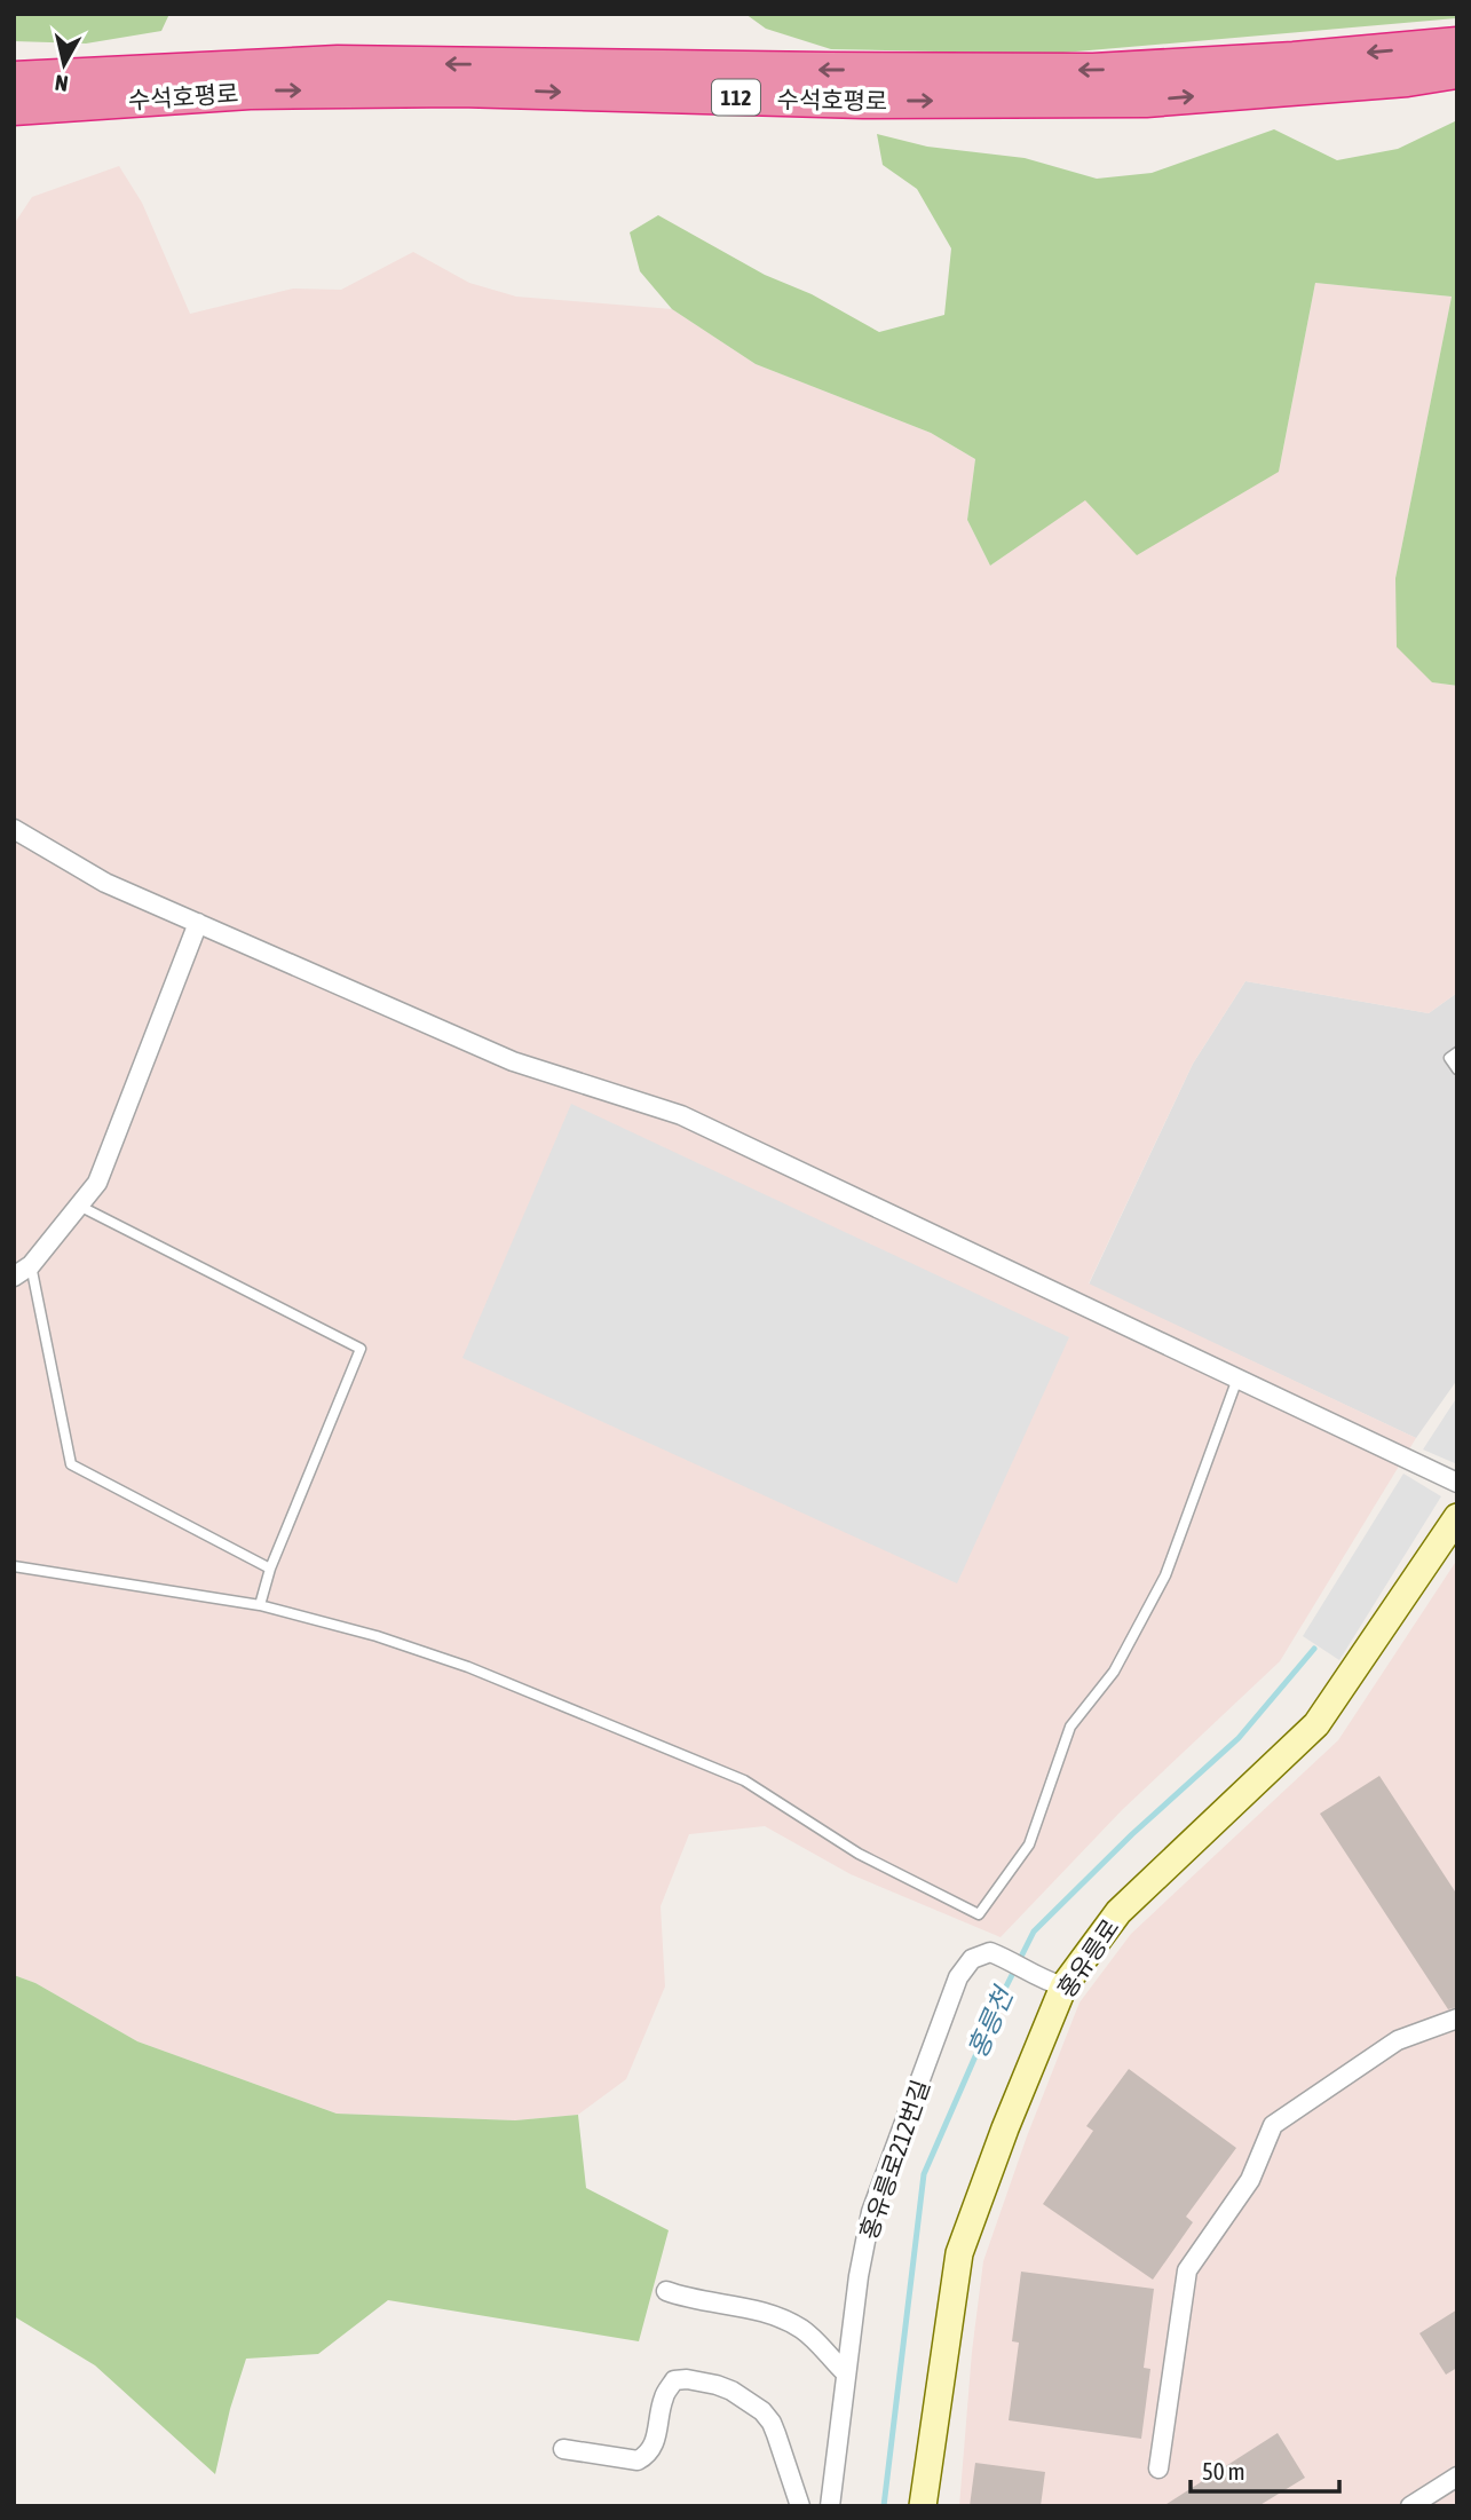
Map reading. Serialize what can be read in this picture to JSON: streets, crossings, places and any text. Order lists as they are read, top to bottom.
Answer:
{
  "streets": {
    "highway": ["수석호평로", "112"],
    "street": ["홍유릉로", "홍유릉로212번길"]
  },
  "crossings": [
    ["홍유릉로", "홍유릉로212번길"]
  ],
  "water": ["홍릉천"],
  "scale_bar": "50 m",
  "north": "bottom"
}
